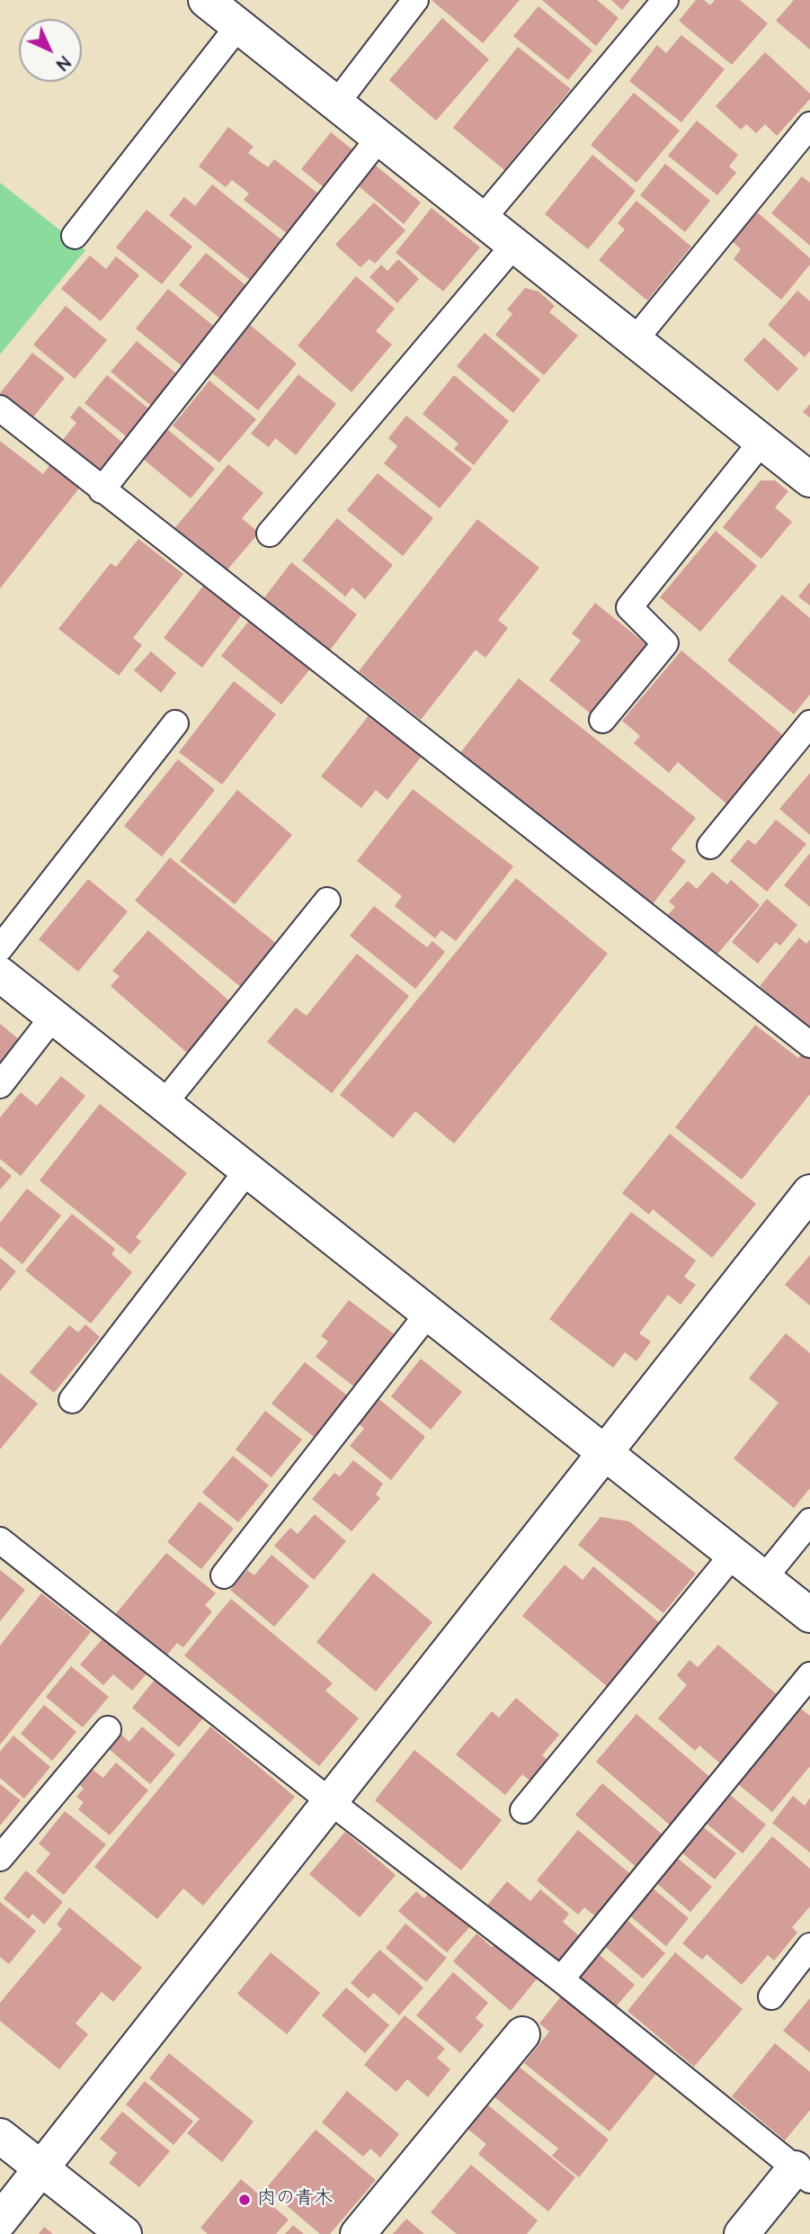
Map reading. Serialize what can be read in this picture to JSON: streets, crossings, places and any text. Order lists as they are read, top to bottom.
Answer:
{
  "places": ["肉の青木"],
  "north": "bottom right"
}
